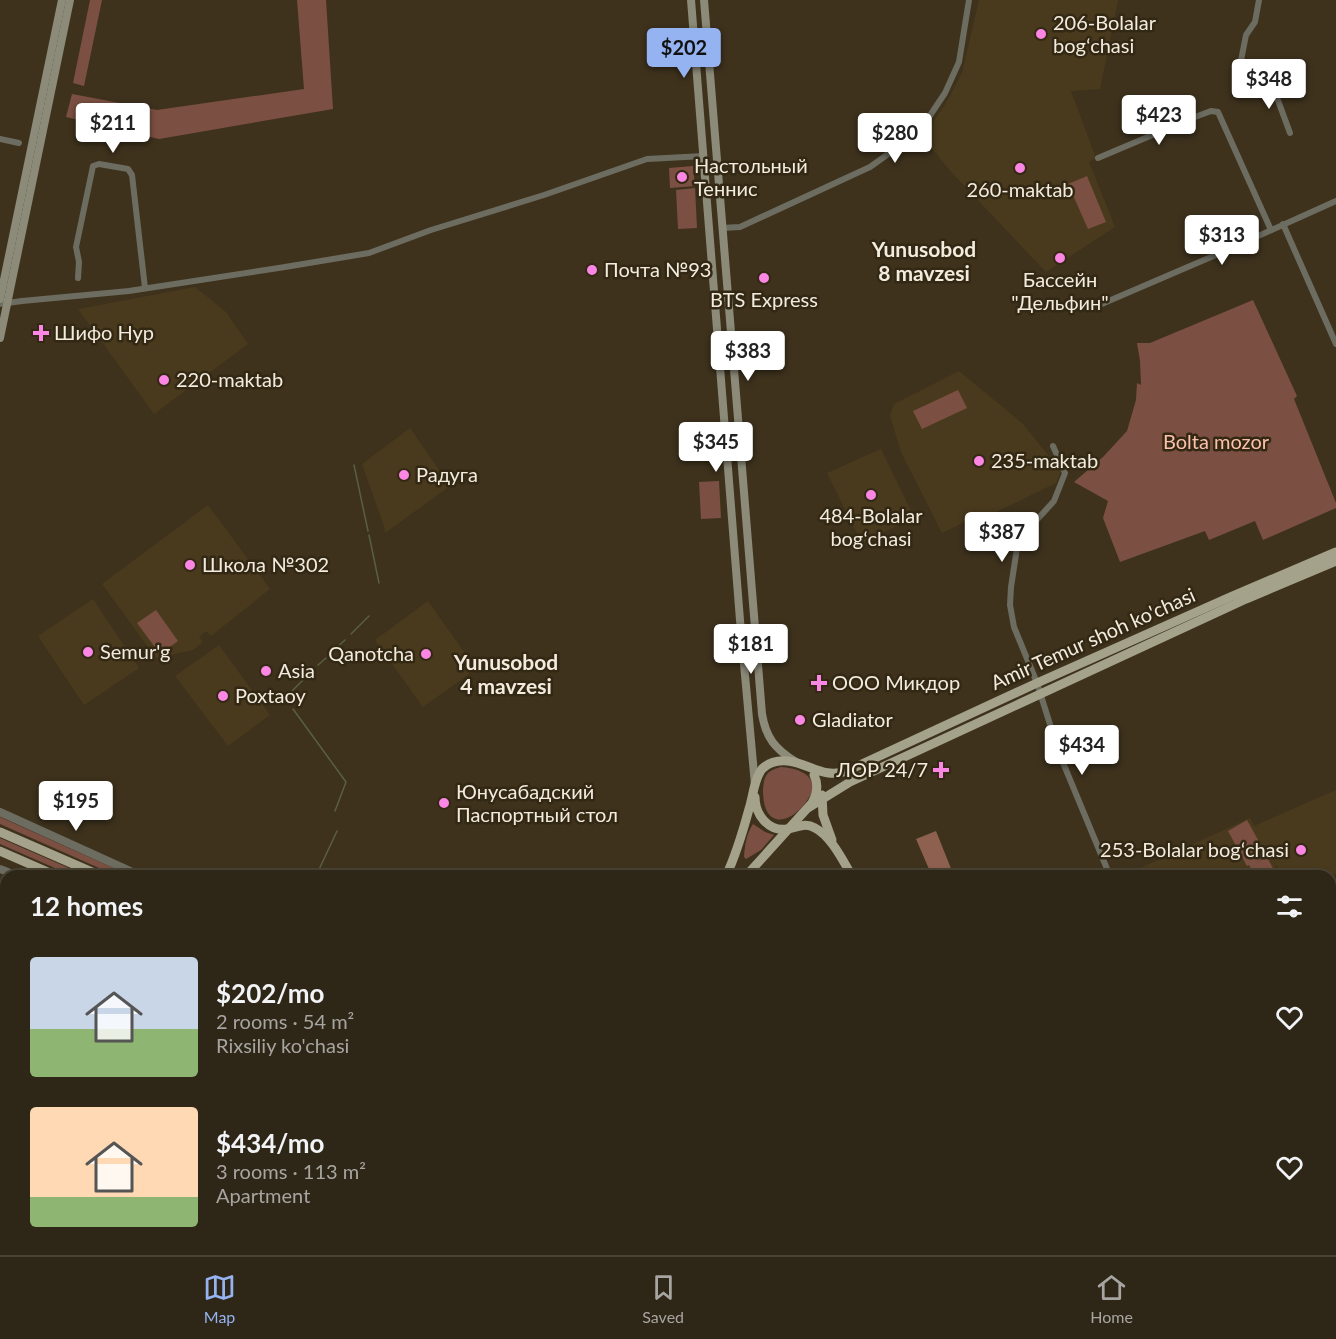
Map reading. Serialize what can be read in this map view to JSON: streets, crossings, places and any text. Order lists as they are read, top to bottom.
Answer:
{
  "streets": {
    "main road": ["Amir Temur shoh ko'chasi"]
  },
  "districts": ["Yunusobod 8 mavzesi", "Yunusobod 4 mavzesi"],
  "parks": ["Bolta mozor"],
  "places": {
    "other": [
      "206-Bolalar bogʻchasi",
      "260-maktab",
      "Настольный Теннис",
      "Бассейн \"Дельфин\"",
      "Почта №93",
      "BTS Express",
      "220-maktab",
      "235-maktab",
      "Радуга",
      "484-Bolalar bogʻchasi",
      "Школа №302",
      "Semur'g",
      "Qanotcha",
      "Asia",
      "Poxtaoy",
      "Gladiator",
      "Юнусабадский Паспортный стол",
      "253-Bolalar bogʻchasi"
    ],
    "health": ["Шифо Нур", "ООО Микдор", "ЛОР 24/7"]
  },
  "page": {
    "price": [
      "$202",
      "$348",
      "$423",
      "$211",
      "$280",
      "$313",
      "$383",
      "$345",
      "$387",
      "$181",
      "$434",
      "$195"
    ],
    "heading": "12 homes",
    "list": [
      {
        "name": "$202/mo",
        "note": "2 rooms · 54 m² · Rixsiliy ko'chasi"
      },
      {
        "name": "$434/mo",
        "note": "3 rooms · 113 m² · Apartment"
      }
    ],
    "tabs": ["Map", "Saved", "Home"]
  }
}
